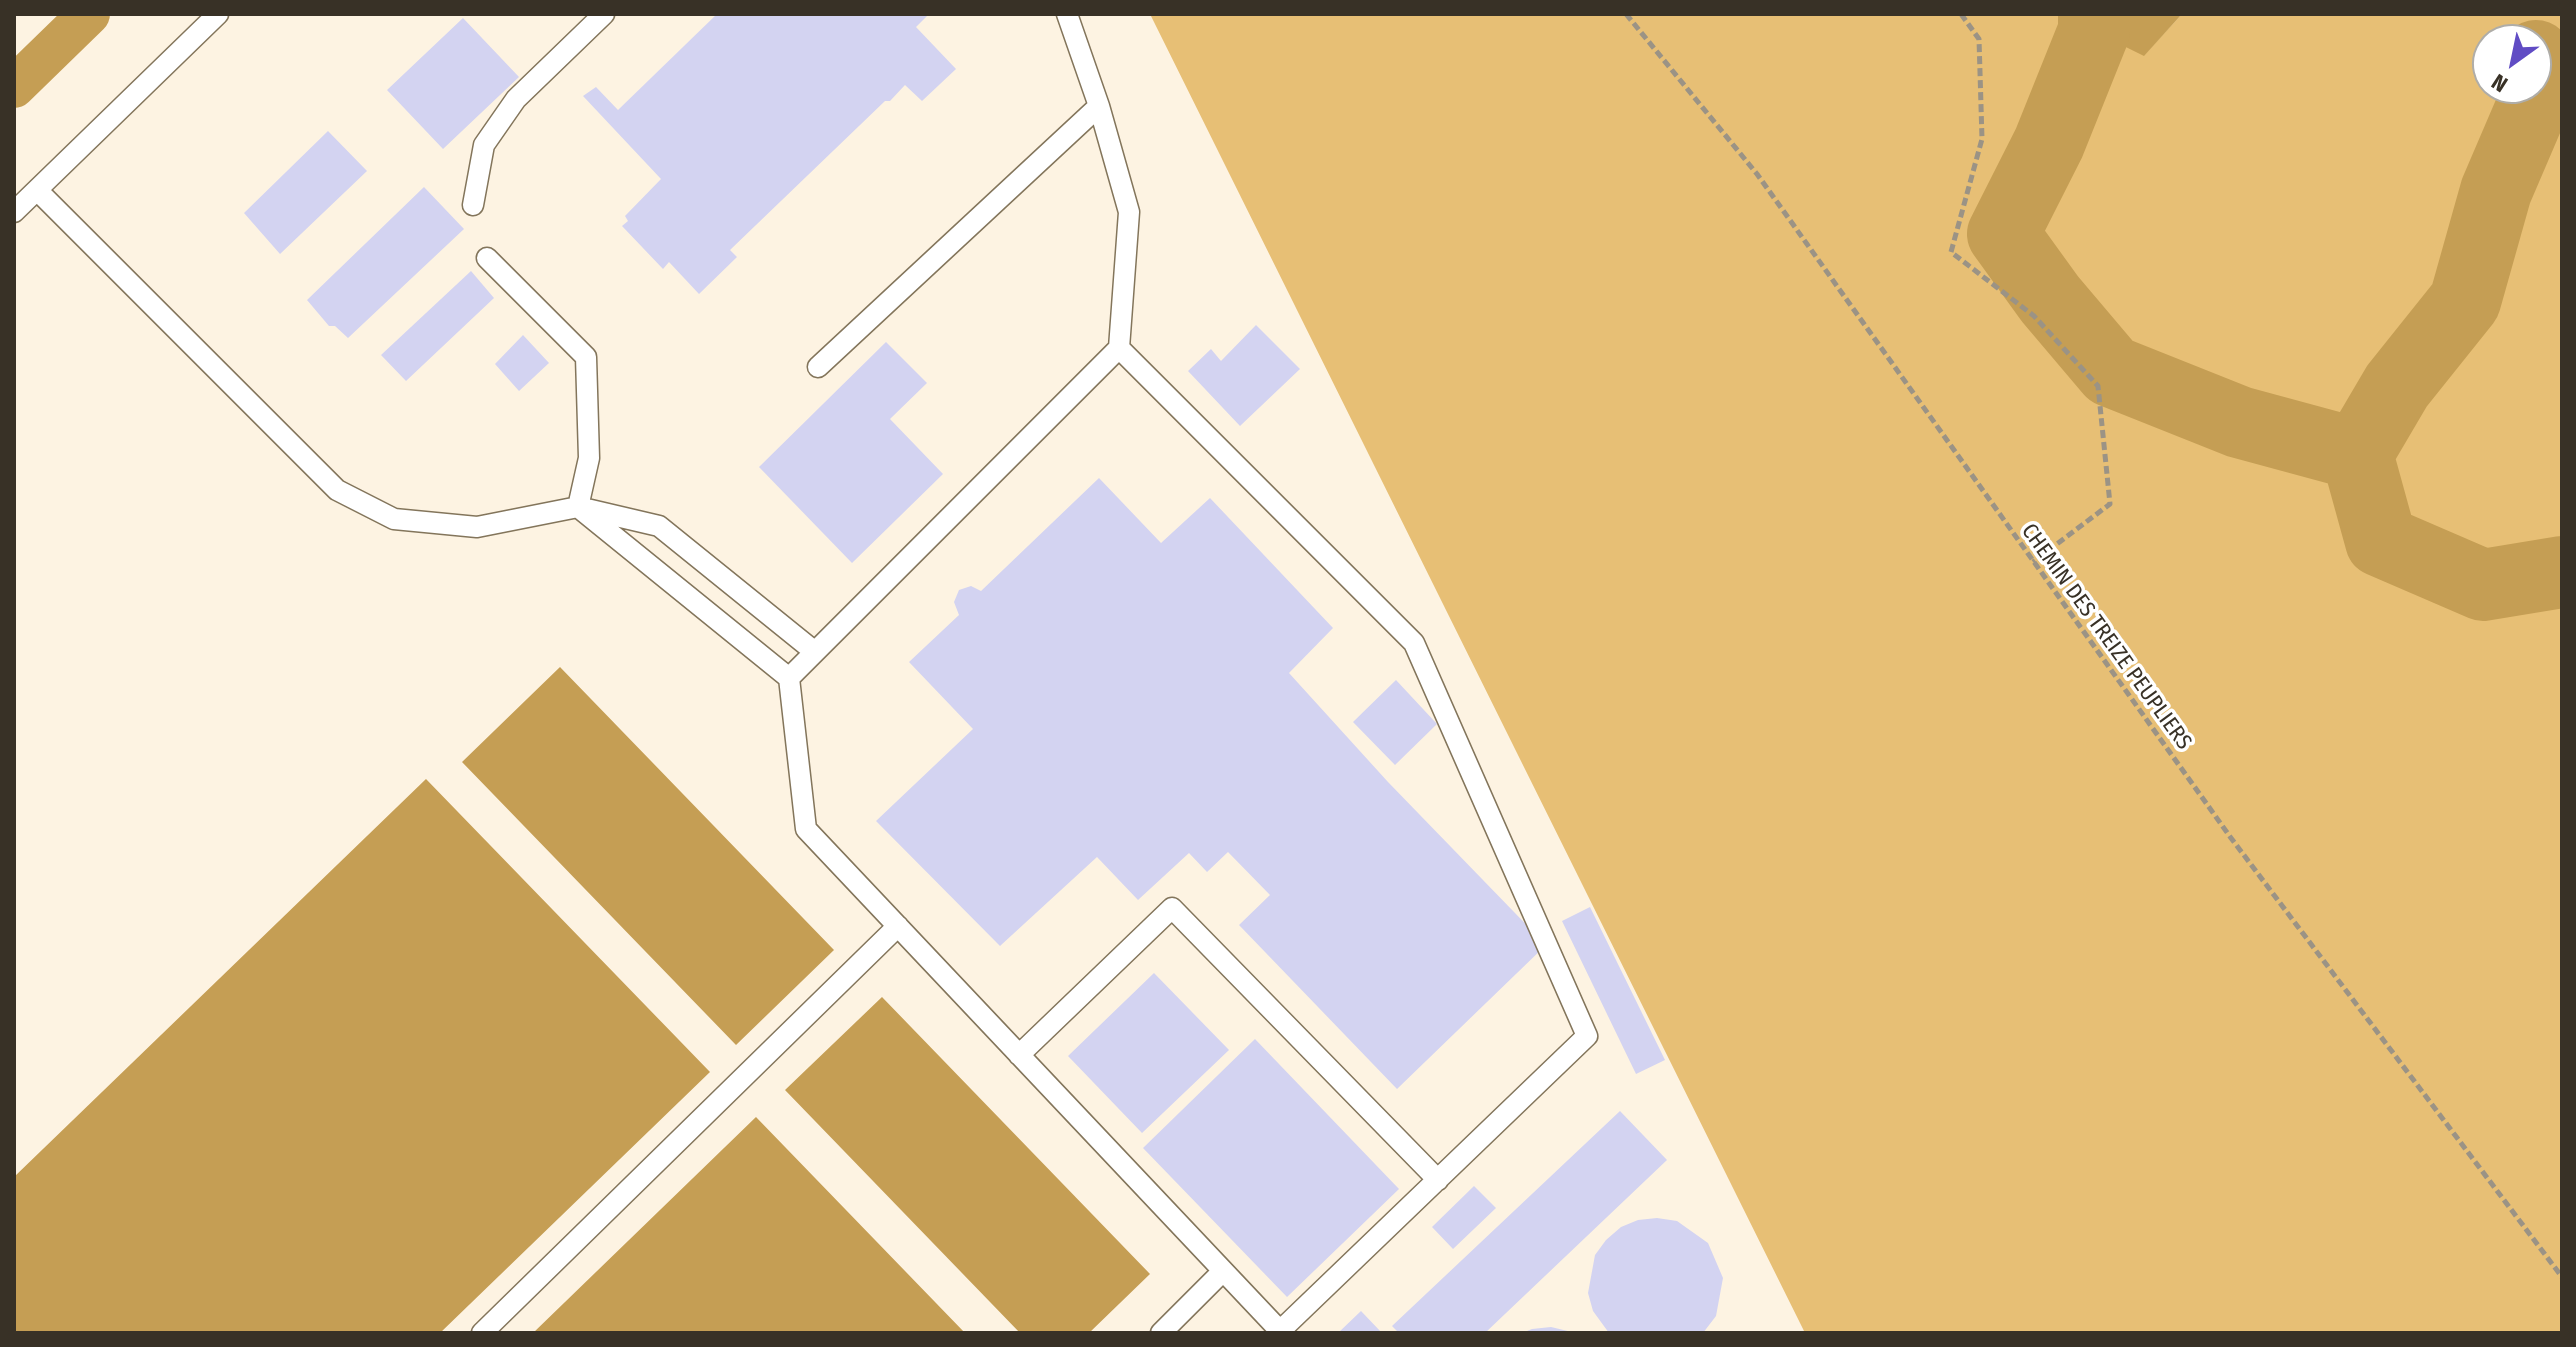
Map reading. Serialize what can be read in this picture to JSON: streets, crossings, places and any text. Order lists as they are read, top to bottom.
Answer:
{
  "streets": {
    "path": ["CHEMIN DES TREIZE PEUPLIERS"]
  },
  "north": "bottom left"
}
